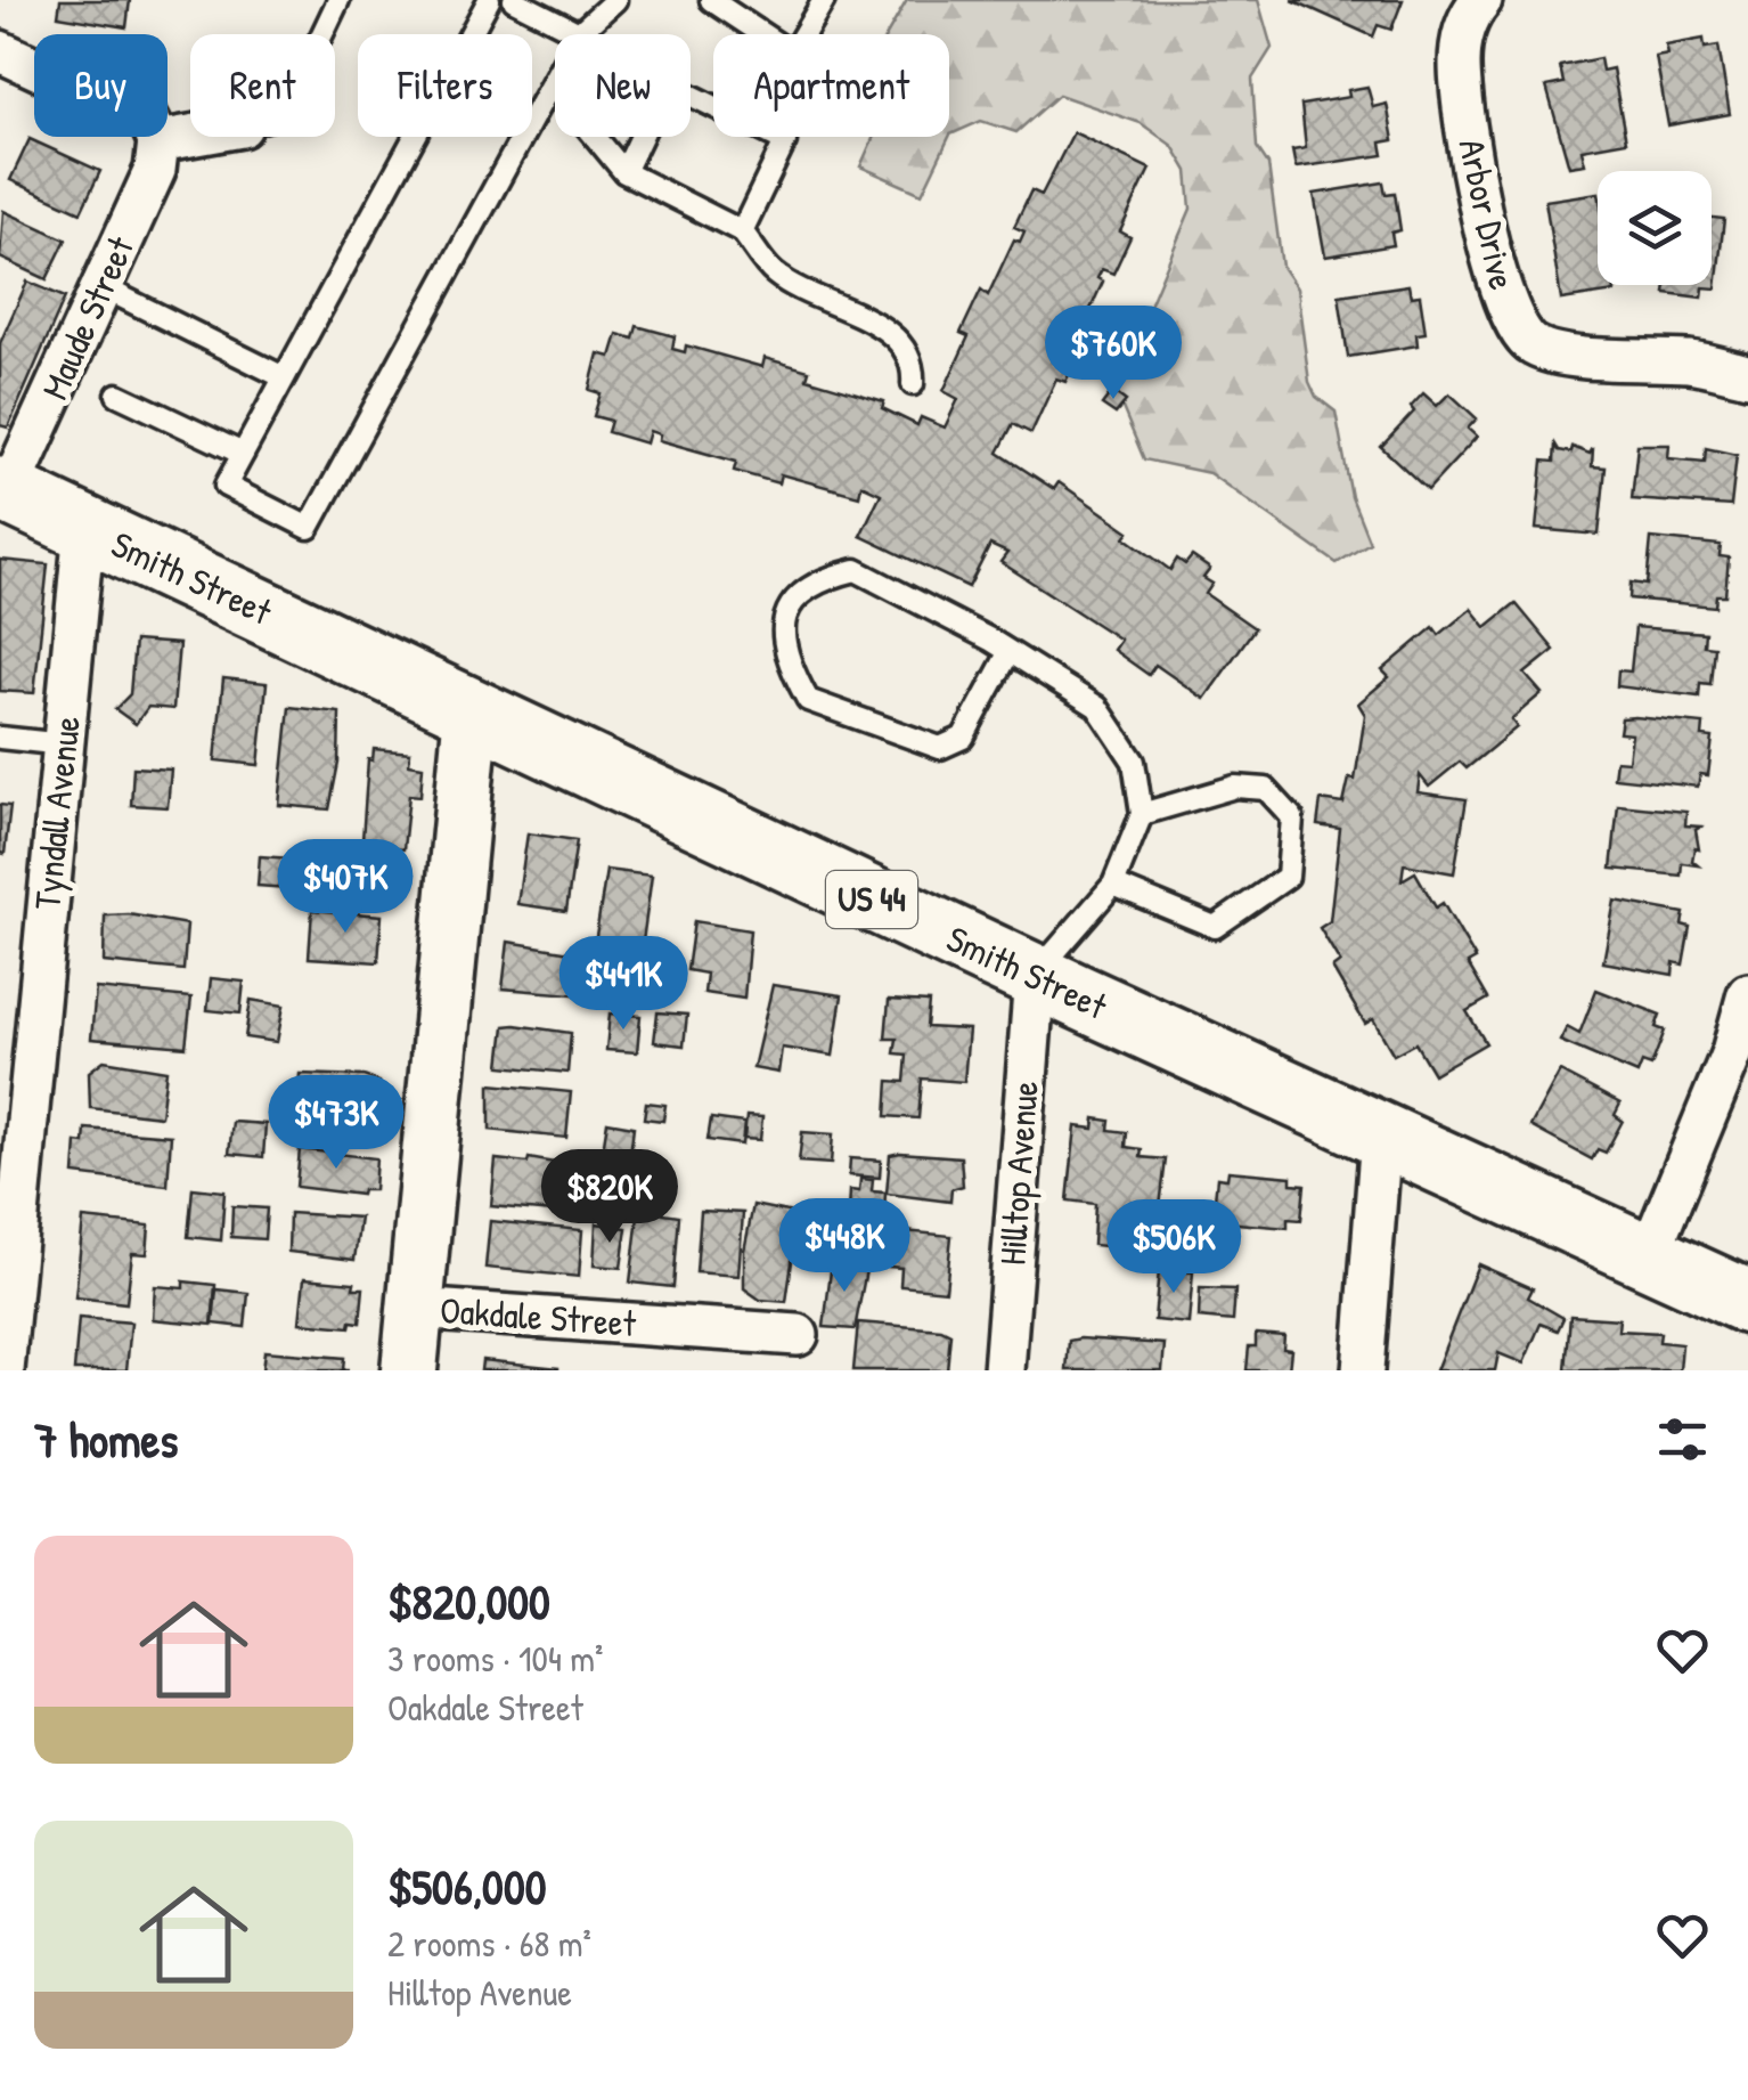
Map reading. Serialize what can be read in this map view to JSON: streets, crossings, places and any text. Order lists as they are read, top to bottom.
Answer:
{
  "streets": {
    "main road": ["Smith Street", "US 44"],
    "street": [
      "Arbor Drive",
      "Maude Street",
      "Tyndall Avenue",
      "Hilltop Avenue",
      "Oakdale Street"
    ]
  },
  "crossings": [
    ["Maude Street", "Smith Street"],
    ["Smith Street", "Tyndall Avenue"],
    ["Smith Street", "Hilltop Avenue"]
  ],
  "page": {
    "chip": [
      "Buy",
      "Rent",
      "Filters",
      "New",
      "Apartment"
    ],
    "price": [
      "$760K",
      "$407K",
      "$441K",
      "$473K",
      "$820K",
      "$448K",
      "$506K"
    ],
    "heading": "7 homes",
    "list": [
      {
        "name": "$820,000",
        "note": "3 rooms · 104 m² · Oakdale Street"
      },
      {
        "name": "$506,000",
        "note": "2 rooms · 68 m² · Hilltop Avenue"
      }
    ]
  }
}
